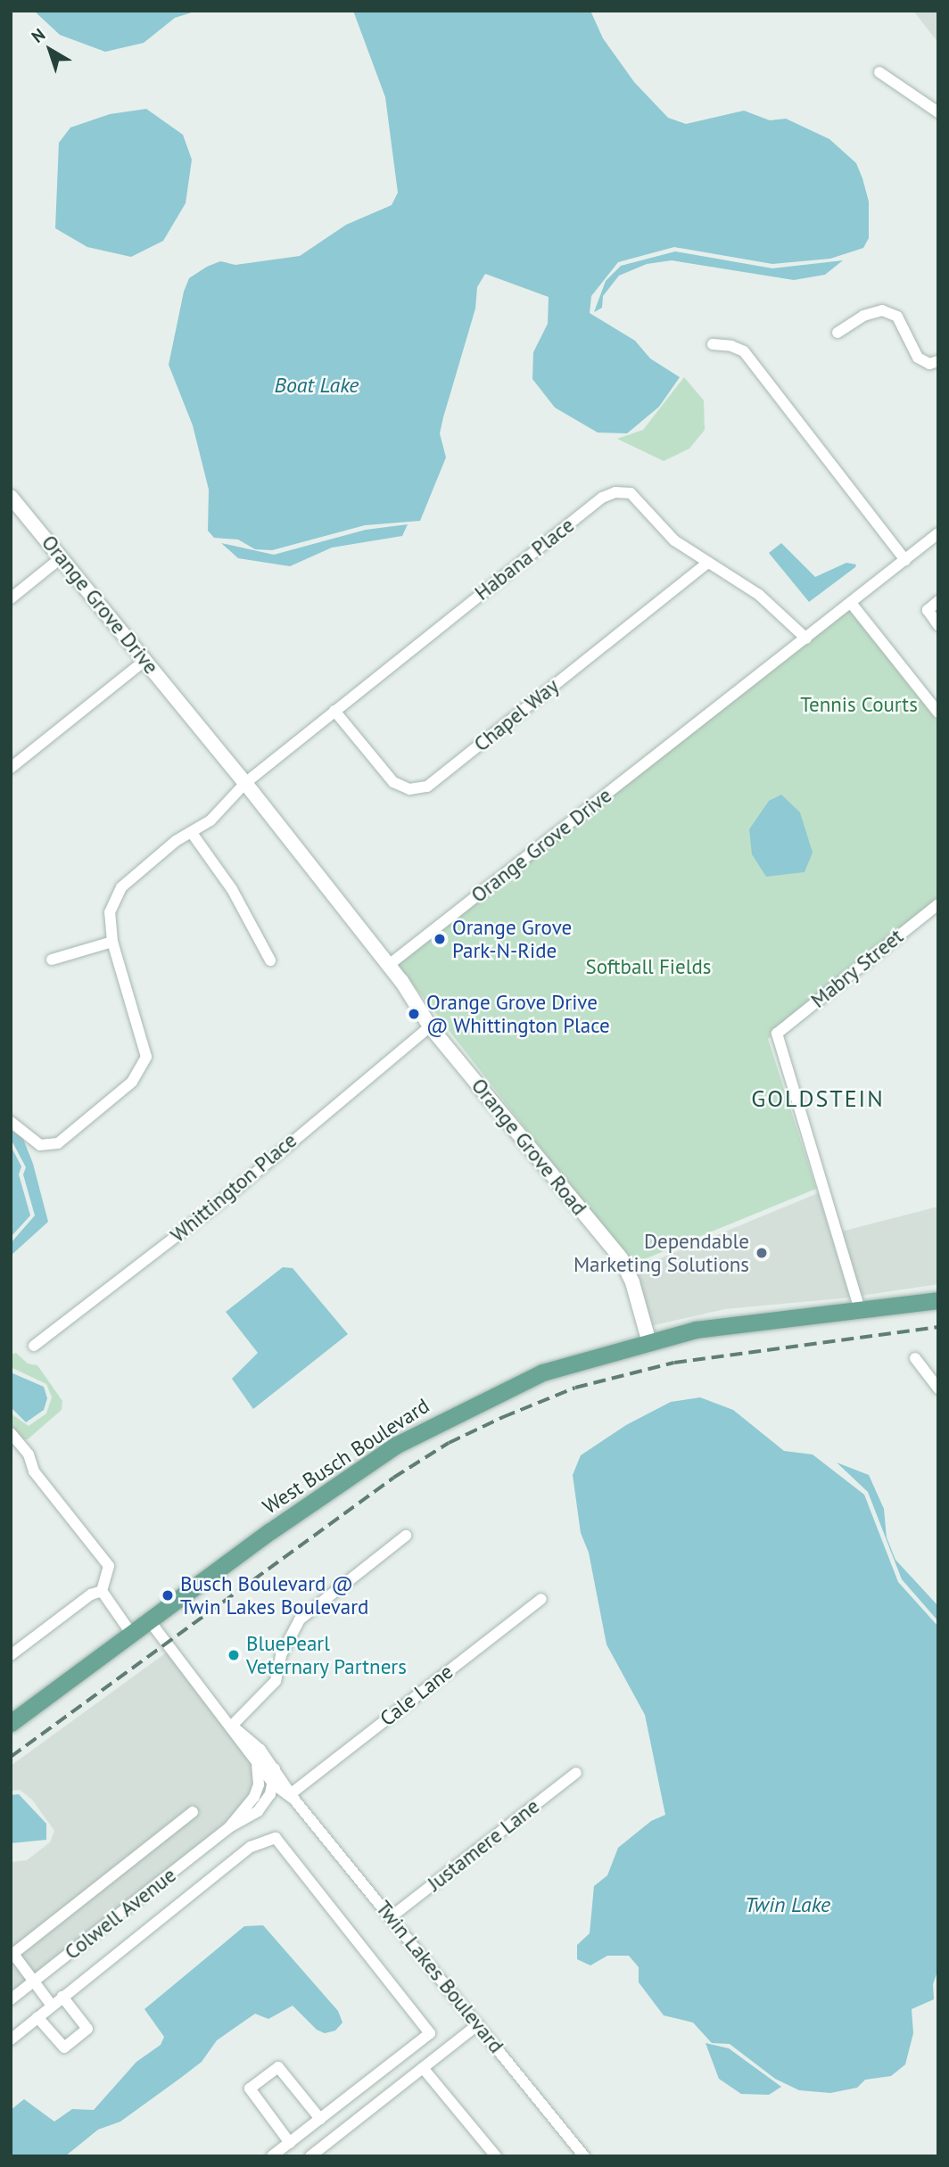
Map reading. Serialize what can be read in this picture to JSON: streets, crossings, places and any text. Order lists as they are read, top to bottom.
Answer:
{
  "streets": {
    "main road": ["West Busch Boulevard"],
    "street": [
      "Habana Place",
      "Orange Grove Drive",
      "Chapel Way",
      "Mabry Street",
      "Orange Grove Road",
      "Whittington Place",
      "Cale Lane",
      "Justamere Lane",
      "Colwell Avenue",
      "Twin Lakes Boulevard"
    ]
  },
  "crossings": [
    ["Habana Place", "Orange Grove Drive"],
    ["Habana Place", "Chapel Way"],
    ["Orange Grove Drive", "Orange Grove Road"],
    ["Mabry Street", "West Busch Boulevard"],
    ["Orange Grove Road", "Whittington Place"],
    ["Orange Grove Road", "West Busch Boulevard"],
    ["West Busch Boulevard", "Twin Lakes Boulevard"],
    ["Cale Lane", "Twin Lakes Boulevard"],
    ["Justamere Lane", "Twin Lakes Boulevard"],
    ["Colwell Avenue", "Twin Lakes Boulevard"]
  ],
  "districts": ["GOLDSTEIN"],
  "water": ["Boat Lake", "Twin Lake"],
  "parks": ["Tennis Courts", "Softball Fields"],
  "places": [
    "Orange Grove Park-N-Ride",
    "Orange Grove Drive @ Whittington Place",
    "Dependable Marketing Solutions",
    "Busch Boulevard @ Twin Lakes Boulevard",
    "BluePearl Veternary Partners"
  ],
  "north": "top left"
}
